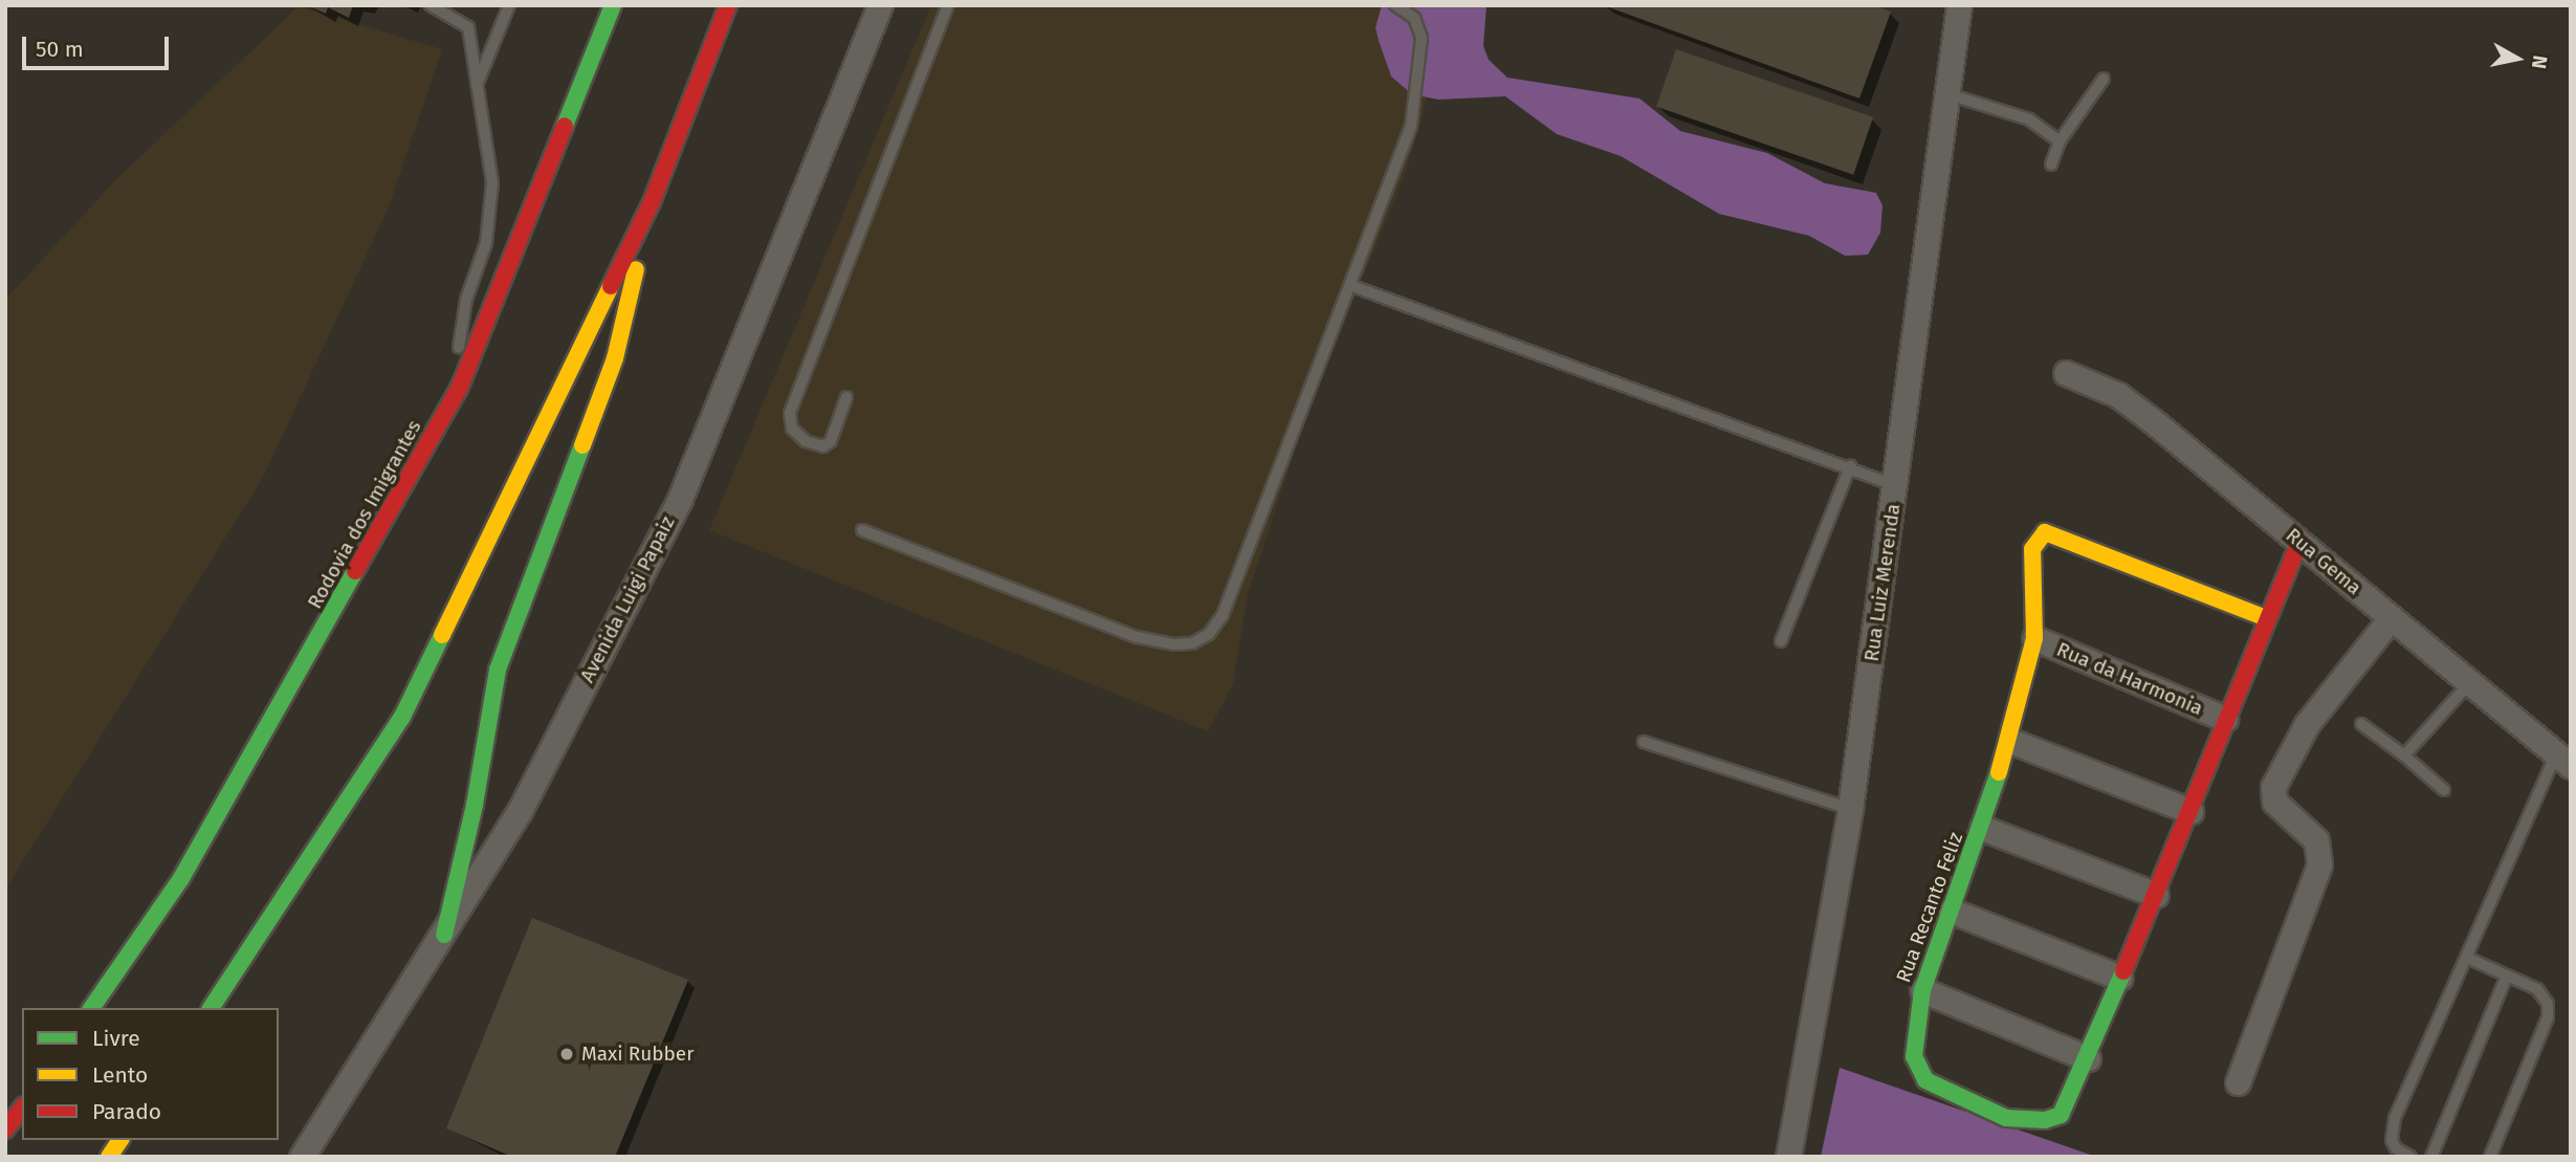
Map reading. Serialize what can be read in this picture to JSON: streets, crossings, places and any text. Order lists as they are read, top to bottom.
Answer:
{
  "streets": {
    "main road": ["Rodovia dos Imigrantes", "Rua Recanto Feliz"],
    "street": [
      "Rua Gema",
      "Rua Luiz Merenda",
      "Avenida Luigi Papaiz",
      "Rua da Harmonia"
    ]
  },
  "crossings": [
    ["Rua Gema", "Rua Recanto Feliz"],
    ["Rua da Harmonia", "Rua Recanto Feliz"]
  ],
  "places": ["Maxi Rubber"],
  "legend": ["Livre", "Lento", "Parado"],
  "scale_bar": "50 m",
  "north": "right"
}
